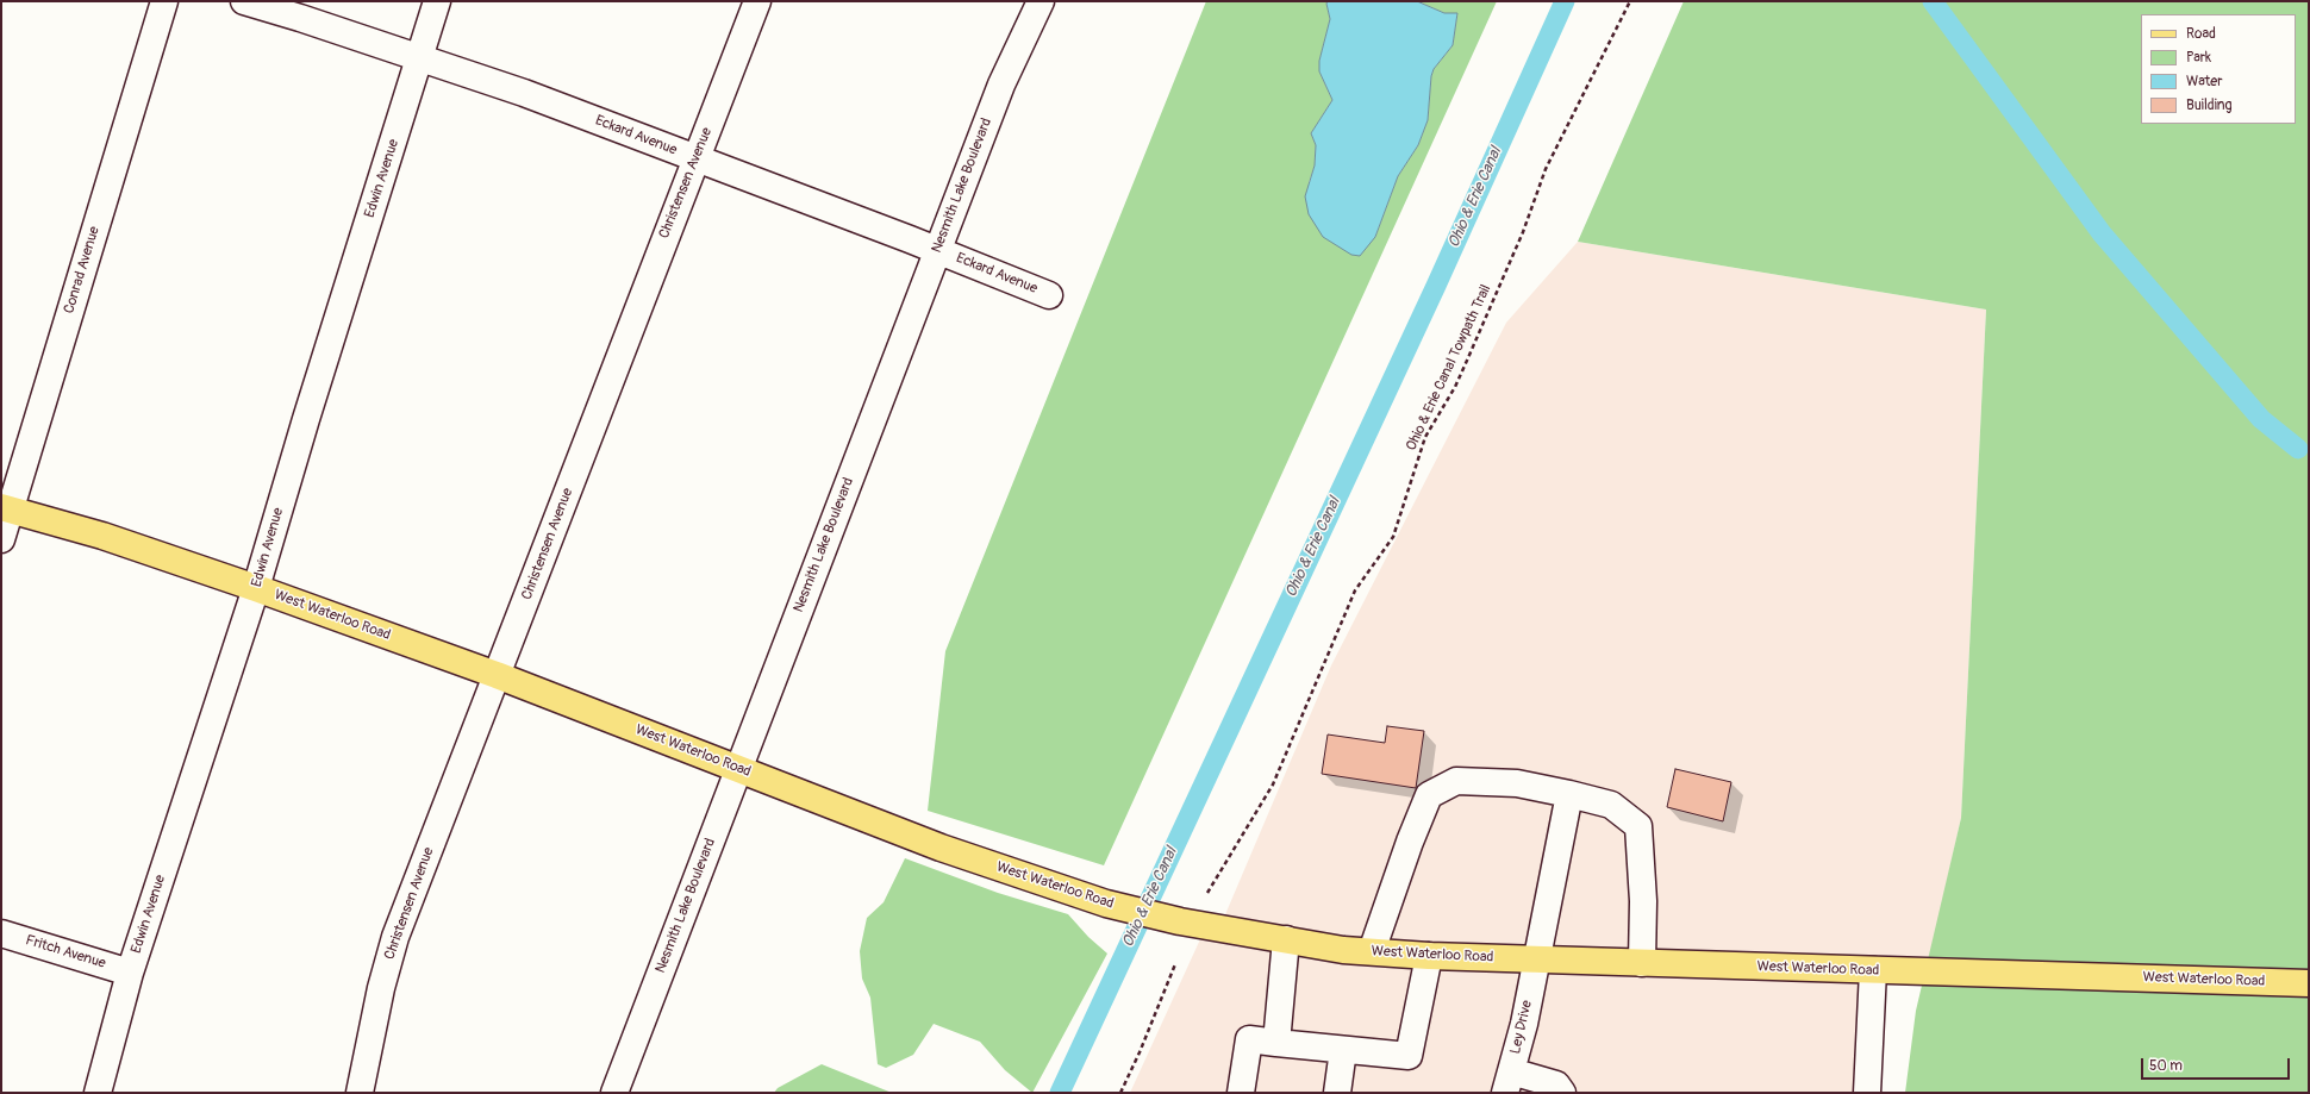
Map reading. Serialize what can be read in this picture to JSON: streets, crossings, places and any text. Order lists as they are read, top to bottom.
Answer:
{
  "streets": {
    "main road": ["West Waterloo Road"],
    "street": [
      "Eckard Avenue",
      "Edwin Avenue",
      "Christensen Avenue",
      "Nesmith Lake Boulevard",
      "Conrad Avenue",
      "Fritch Avenue",
      "Ley Drive"
    ],
    "path": ["Ohio & Erie Canal Towpath Trail"]
  },
  "crossings": [
    ["Eckard Avenue", "Edwin Avenue"],
    ["Eckard Avenue", "Christensen Avenue"],
    ["Eckard Avenue", "Nesmith Lake Boulevard"],
    ["Edwin Avenue", "West Waterloo Road"],
    ["Edwin Avenue", "Fritch Avenue"],
    ["Christensen Avenue", "West Waterloo Road"],
    ["Nesmith Lake Boulevard", "West Waterloo Road"],
    ["Conrad Avenue", "West Waterloo Road"],
    ["West Waterloo Road", "Ley Drive"]
  ],
  "water": ["Ohio & Erie Canal"],
  "legend": [
    "Road",
    "Park",
    "Water",
    "Building"
  ],
  "scale_bar": "50 m"
}
